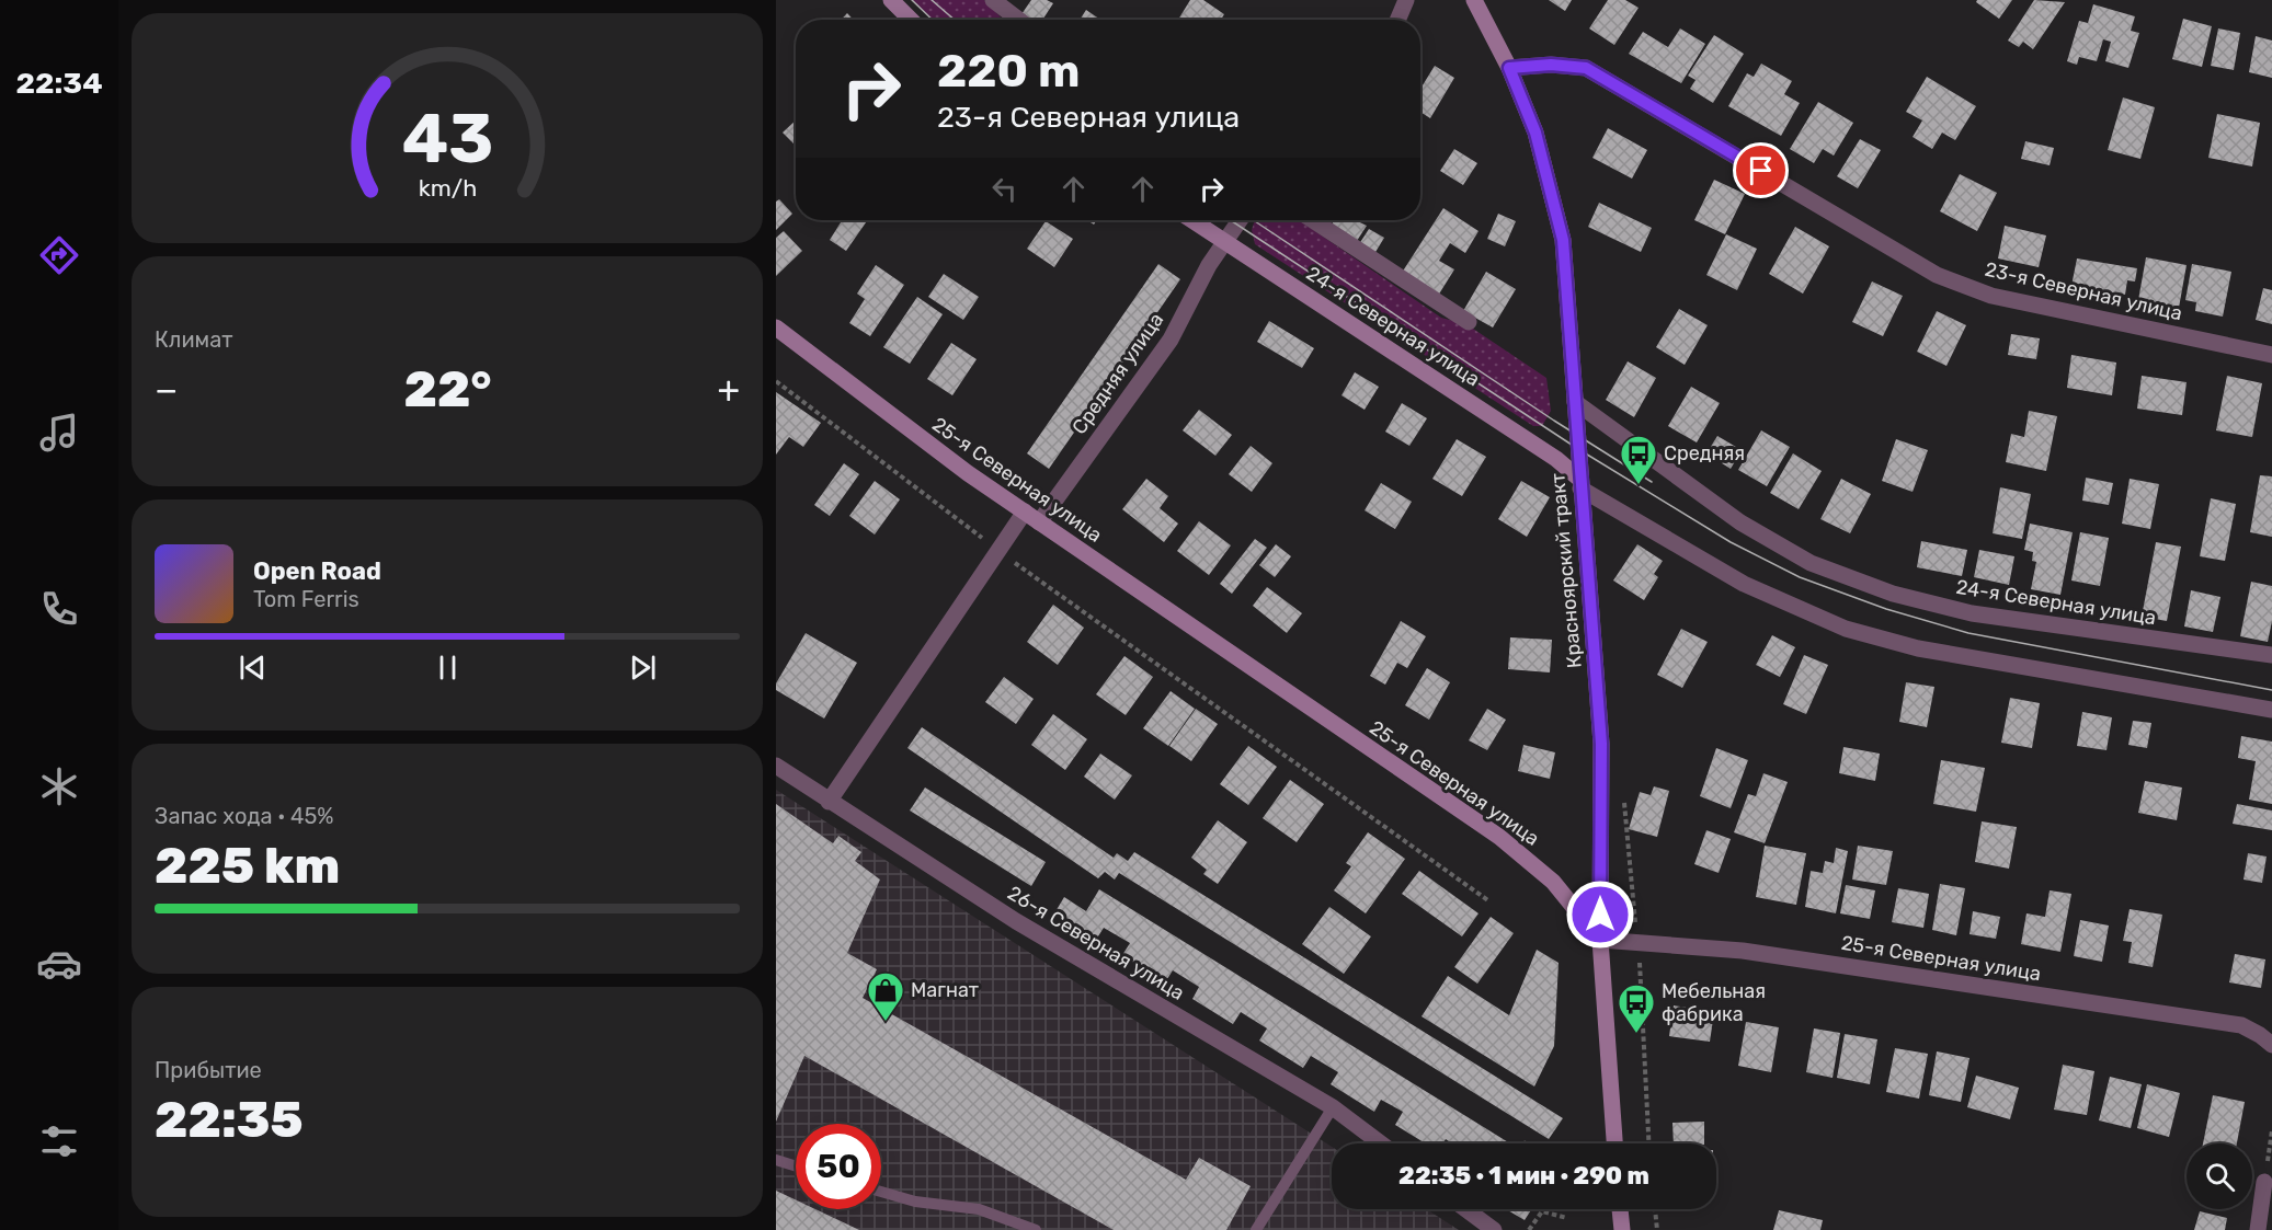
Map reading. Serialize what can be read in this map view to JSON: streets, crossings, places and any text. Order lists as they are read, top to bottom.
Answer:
{
  "streets": {
    "main road": ["24-я Северная улица", "25-я Северная улица", "Красноярский тракт"],
    "street": ["23-я Северная улица", "Средняя улица", "26-я Северная улица"]
  },
  "crossings": [
    ["23-я Северная улица", "Красноярский тракт"],
    ["24-я Северная улица", "Средняя улица"],
    ["24-я Северная улица", "Красноярский тракт"],
    ["Средняя улица", "25-я Северная улица"],
    ["Средняя улица", "26-я Северная улица"],
    ["25-я Северная улица", "Красноярский тракт"]
  ],
  "places": {
    "bus stop": ["Средняя", "Мебельная фабрика"],
    "shop": ["Магнат"]
  },
  "page": {
    "tabs": "22:34",
    "turn": ["220 m", "23-я Северная улица"],
    "tile": [
      "Климат",
      ["Запас хода · 45%", "225 km"],
      ["Прибытие", "22:35"]
    ],
    "heat": ["−", "22°", "+"],
    "song": ["Open Road", "Tom Ferris"],
    "limit": "50",
    "trip": "22:35 · 1 мин · 290 m",
    "gauge": ["43", "km/h"]
  }
}
